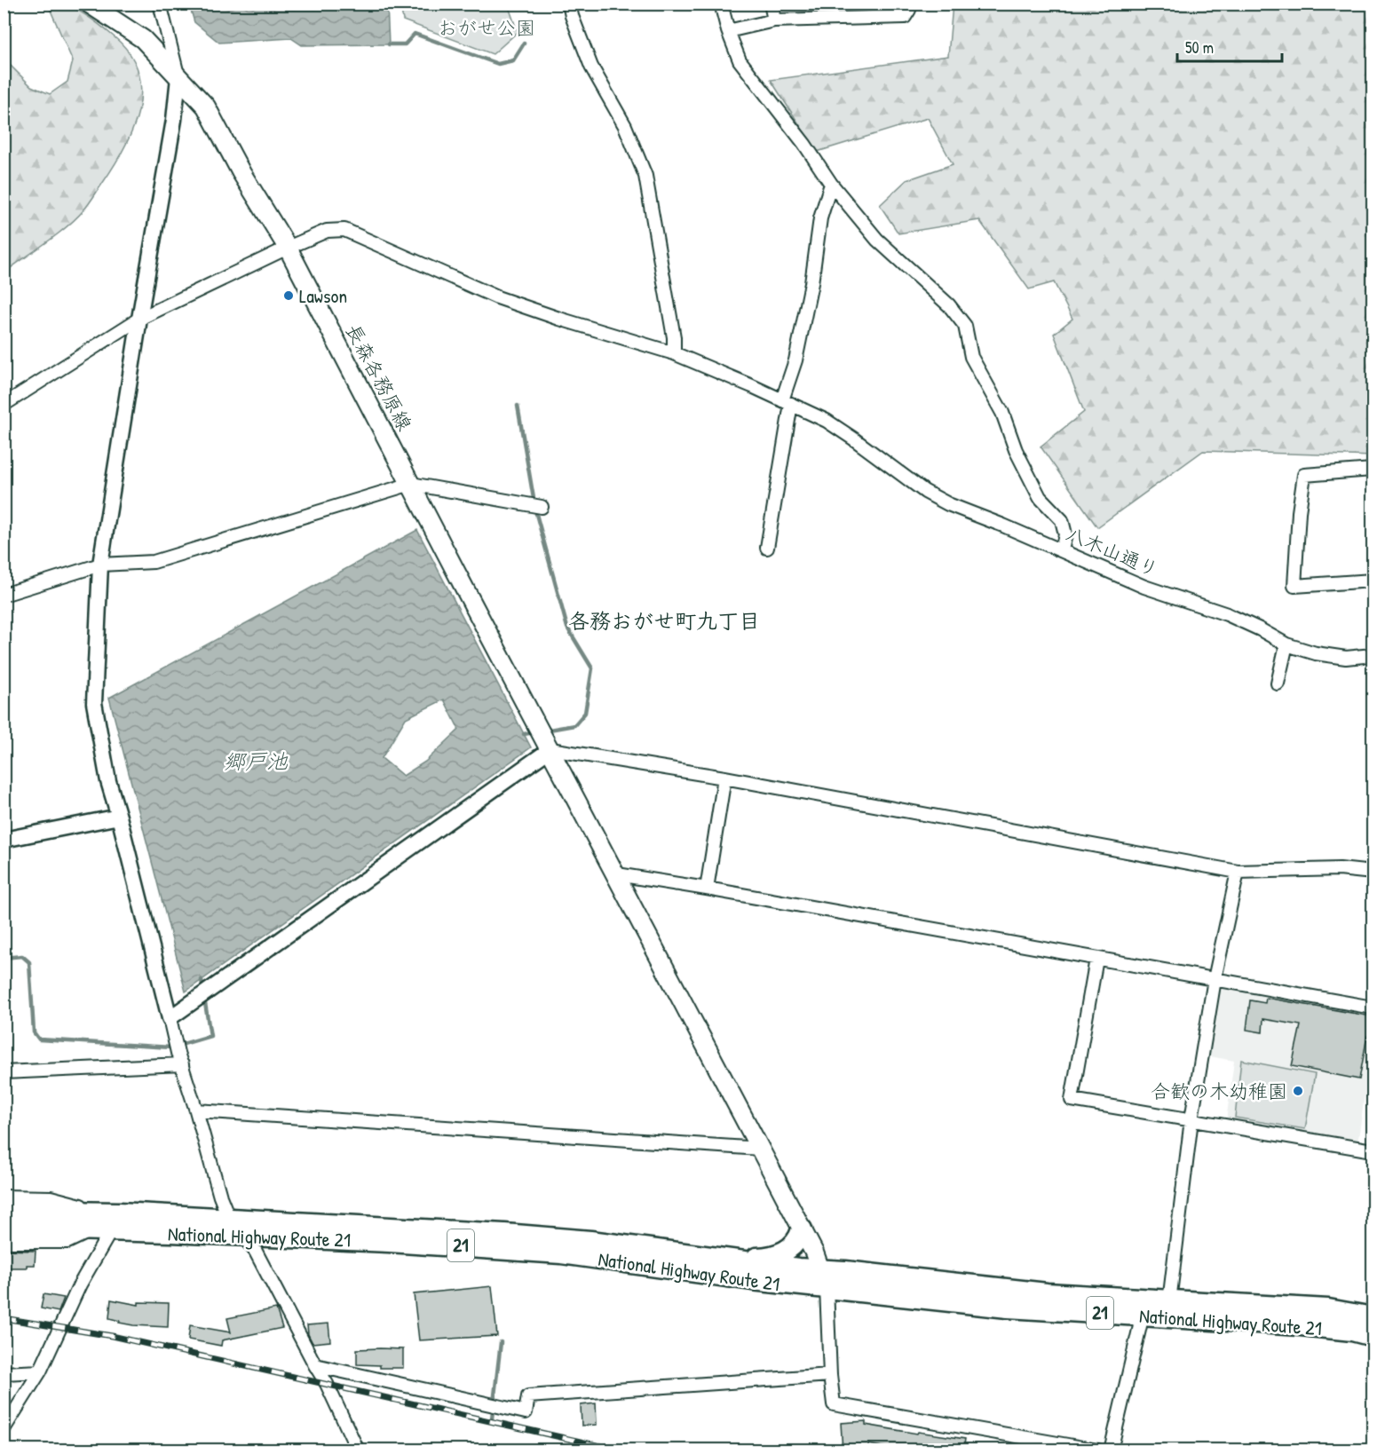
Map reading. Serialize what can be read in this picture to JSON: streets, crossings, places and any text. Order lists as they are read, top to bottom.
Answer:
{
  "streets": {
    "highway": ["National Highway Route 21", "21"],
    "main road": ["長森各務原線"],
    "street": ["八木山通り"]
  },
  "crossings": [
    ["長森各務原線", "National Highway Route 21"]
  ],
  "districts": ["各務おがせ町九丁目"],
  "water": ["郷戸池"],
  "parks": ["おがせ公園"],
  "places": ["Lawson", "合歓の木幼稚園"],
  "scale_bar": "50 m"
}
